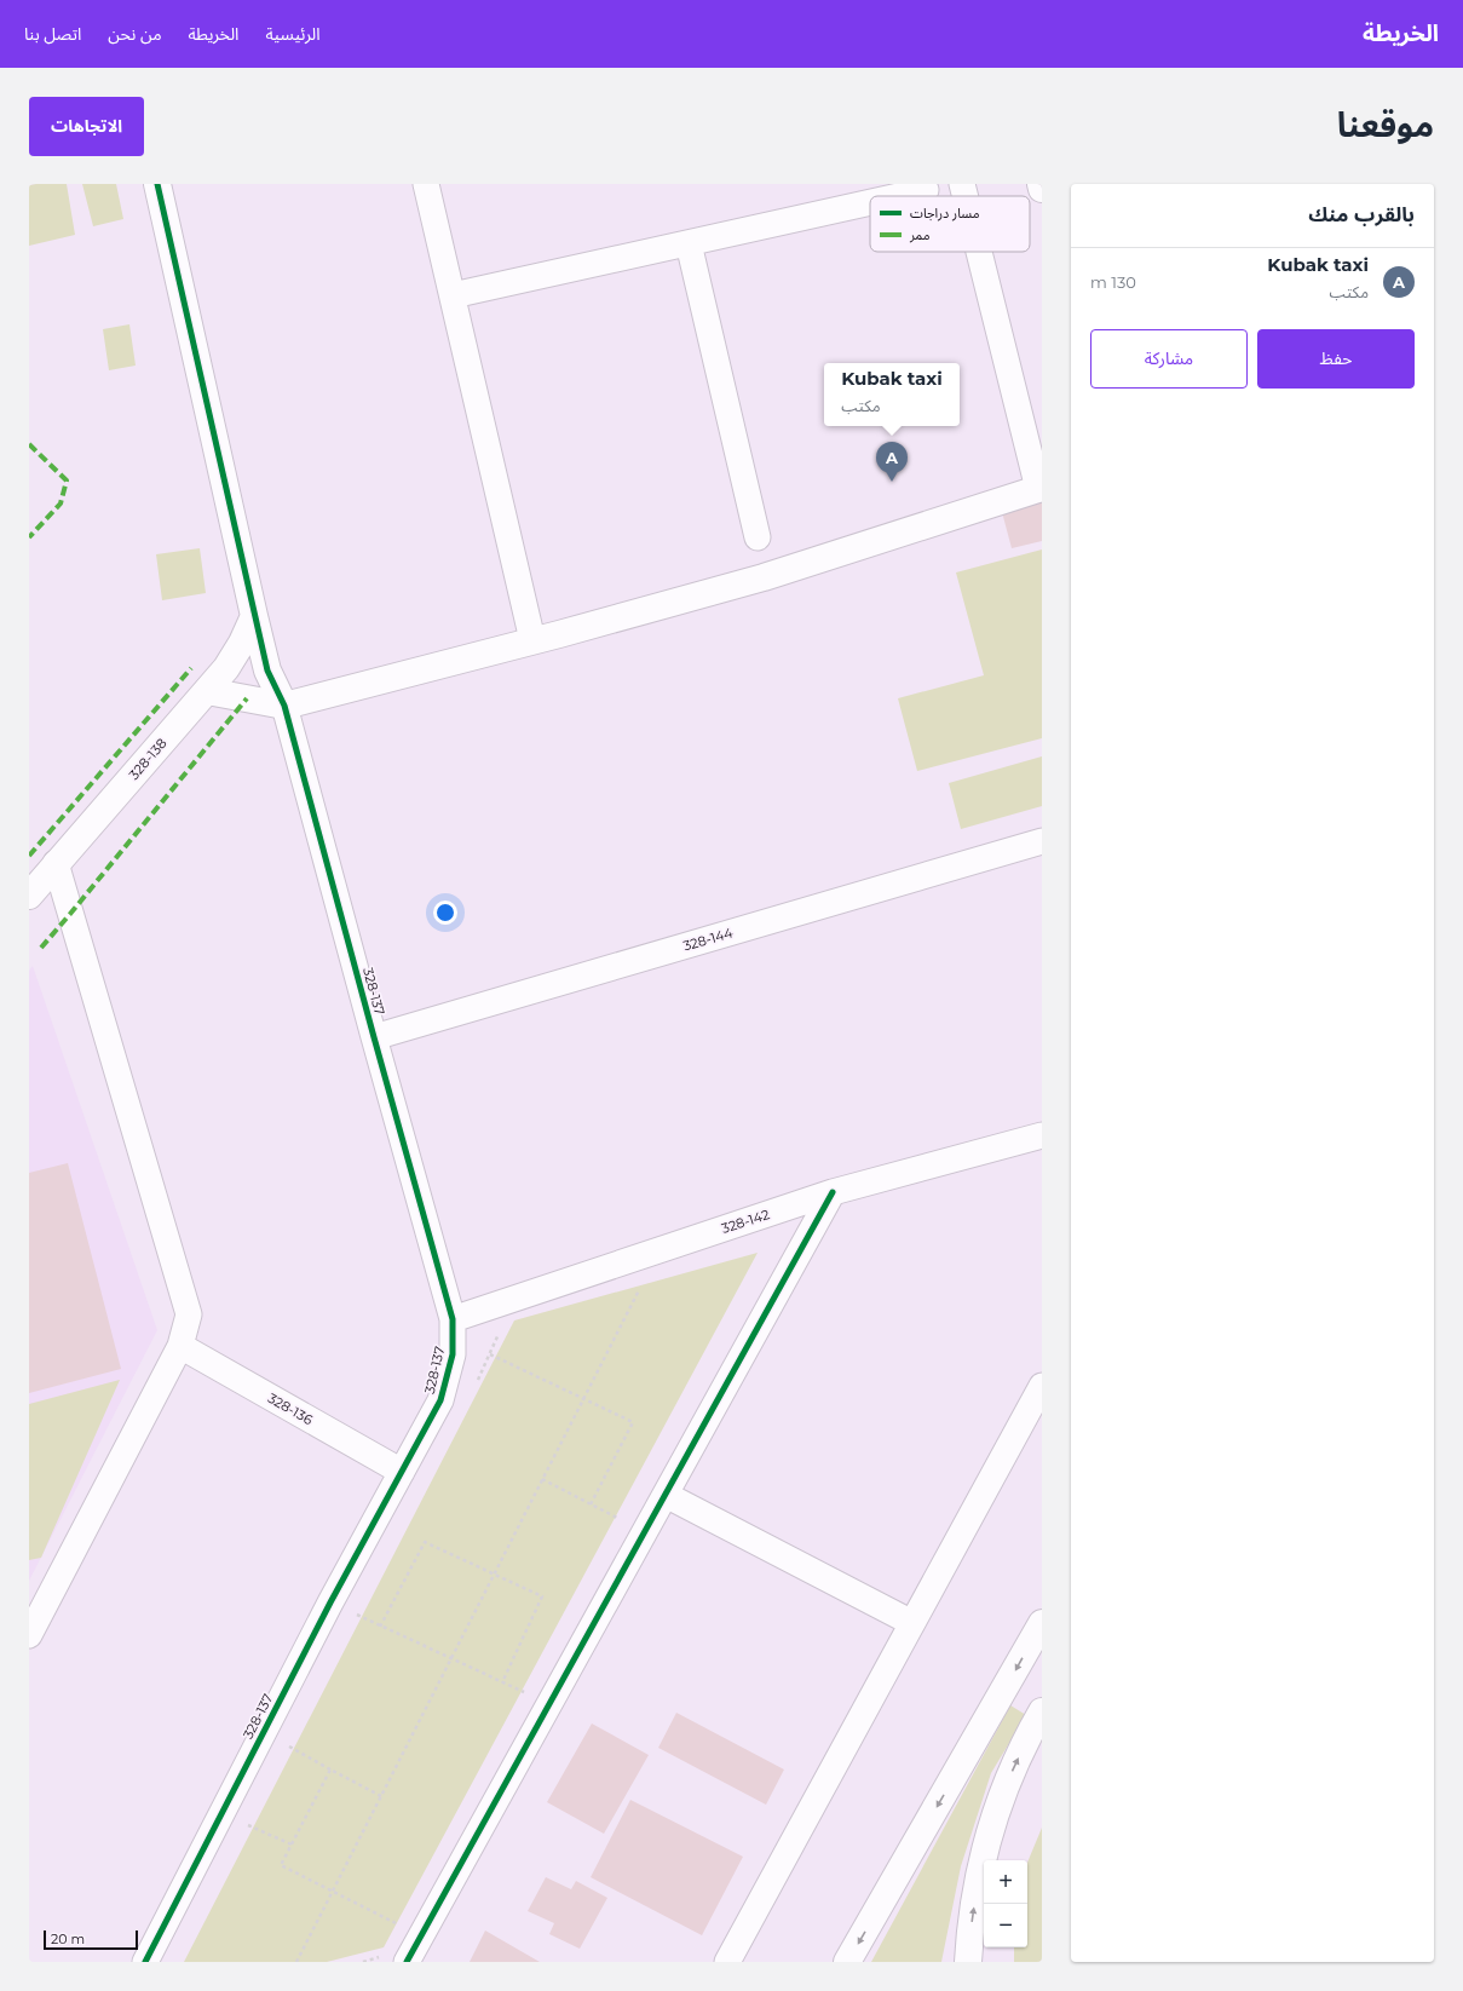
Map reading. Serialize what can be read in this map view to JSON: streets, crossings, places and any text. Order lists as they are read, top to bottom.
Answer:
{
  "streets": {
    "main road": ["328-138"],
    "street": [
      "328-144",
      "328-137",
      "328-142",
      "328-136"
    ]
  },
  "crossings": [
    ["328-144", "328-137"],
    ["328-137", "328-142"],
    ["328-137", "328-136"]
  ],
  "legend": ["مسار دراجات", "ممر"],
  "scale_bar": "20 m",
  "page": {
    "header": "الخريطة",
    "nav": [
      "الرئيسية",
      "الخريطة",
      "من نحن",
      "اتصل بنا"
    ],
    "title": "موقعنا",
    "buttons": [
      "الاتجاهات",
      ["حفظ", "مشاركة"]
    ],
    "heading": "بالقرب منك",
    "list": [
      {
        "mark": "A",
        "name": "Kubak taxi",
        "note": "مكتب",
        "value": "130 m"
      }
    ],
    "popup": ["Kubak taxi", "مكتب"],
    "pins": "A",
    "map_buttons": ["+", "−"],
    "scale": "20 m"
  }
}
